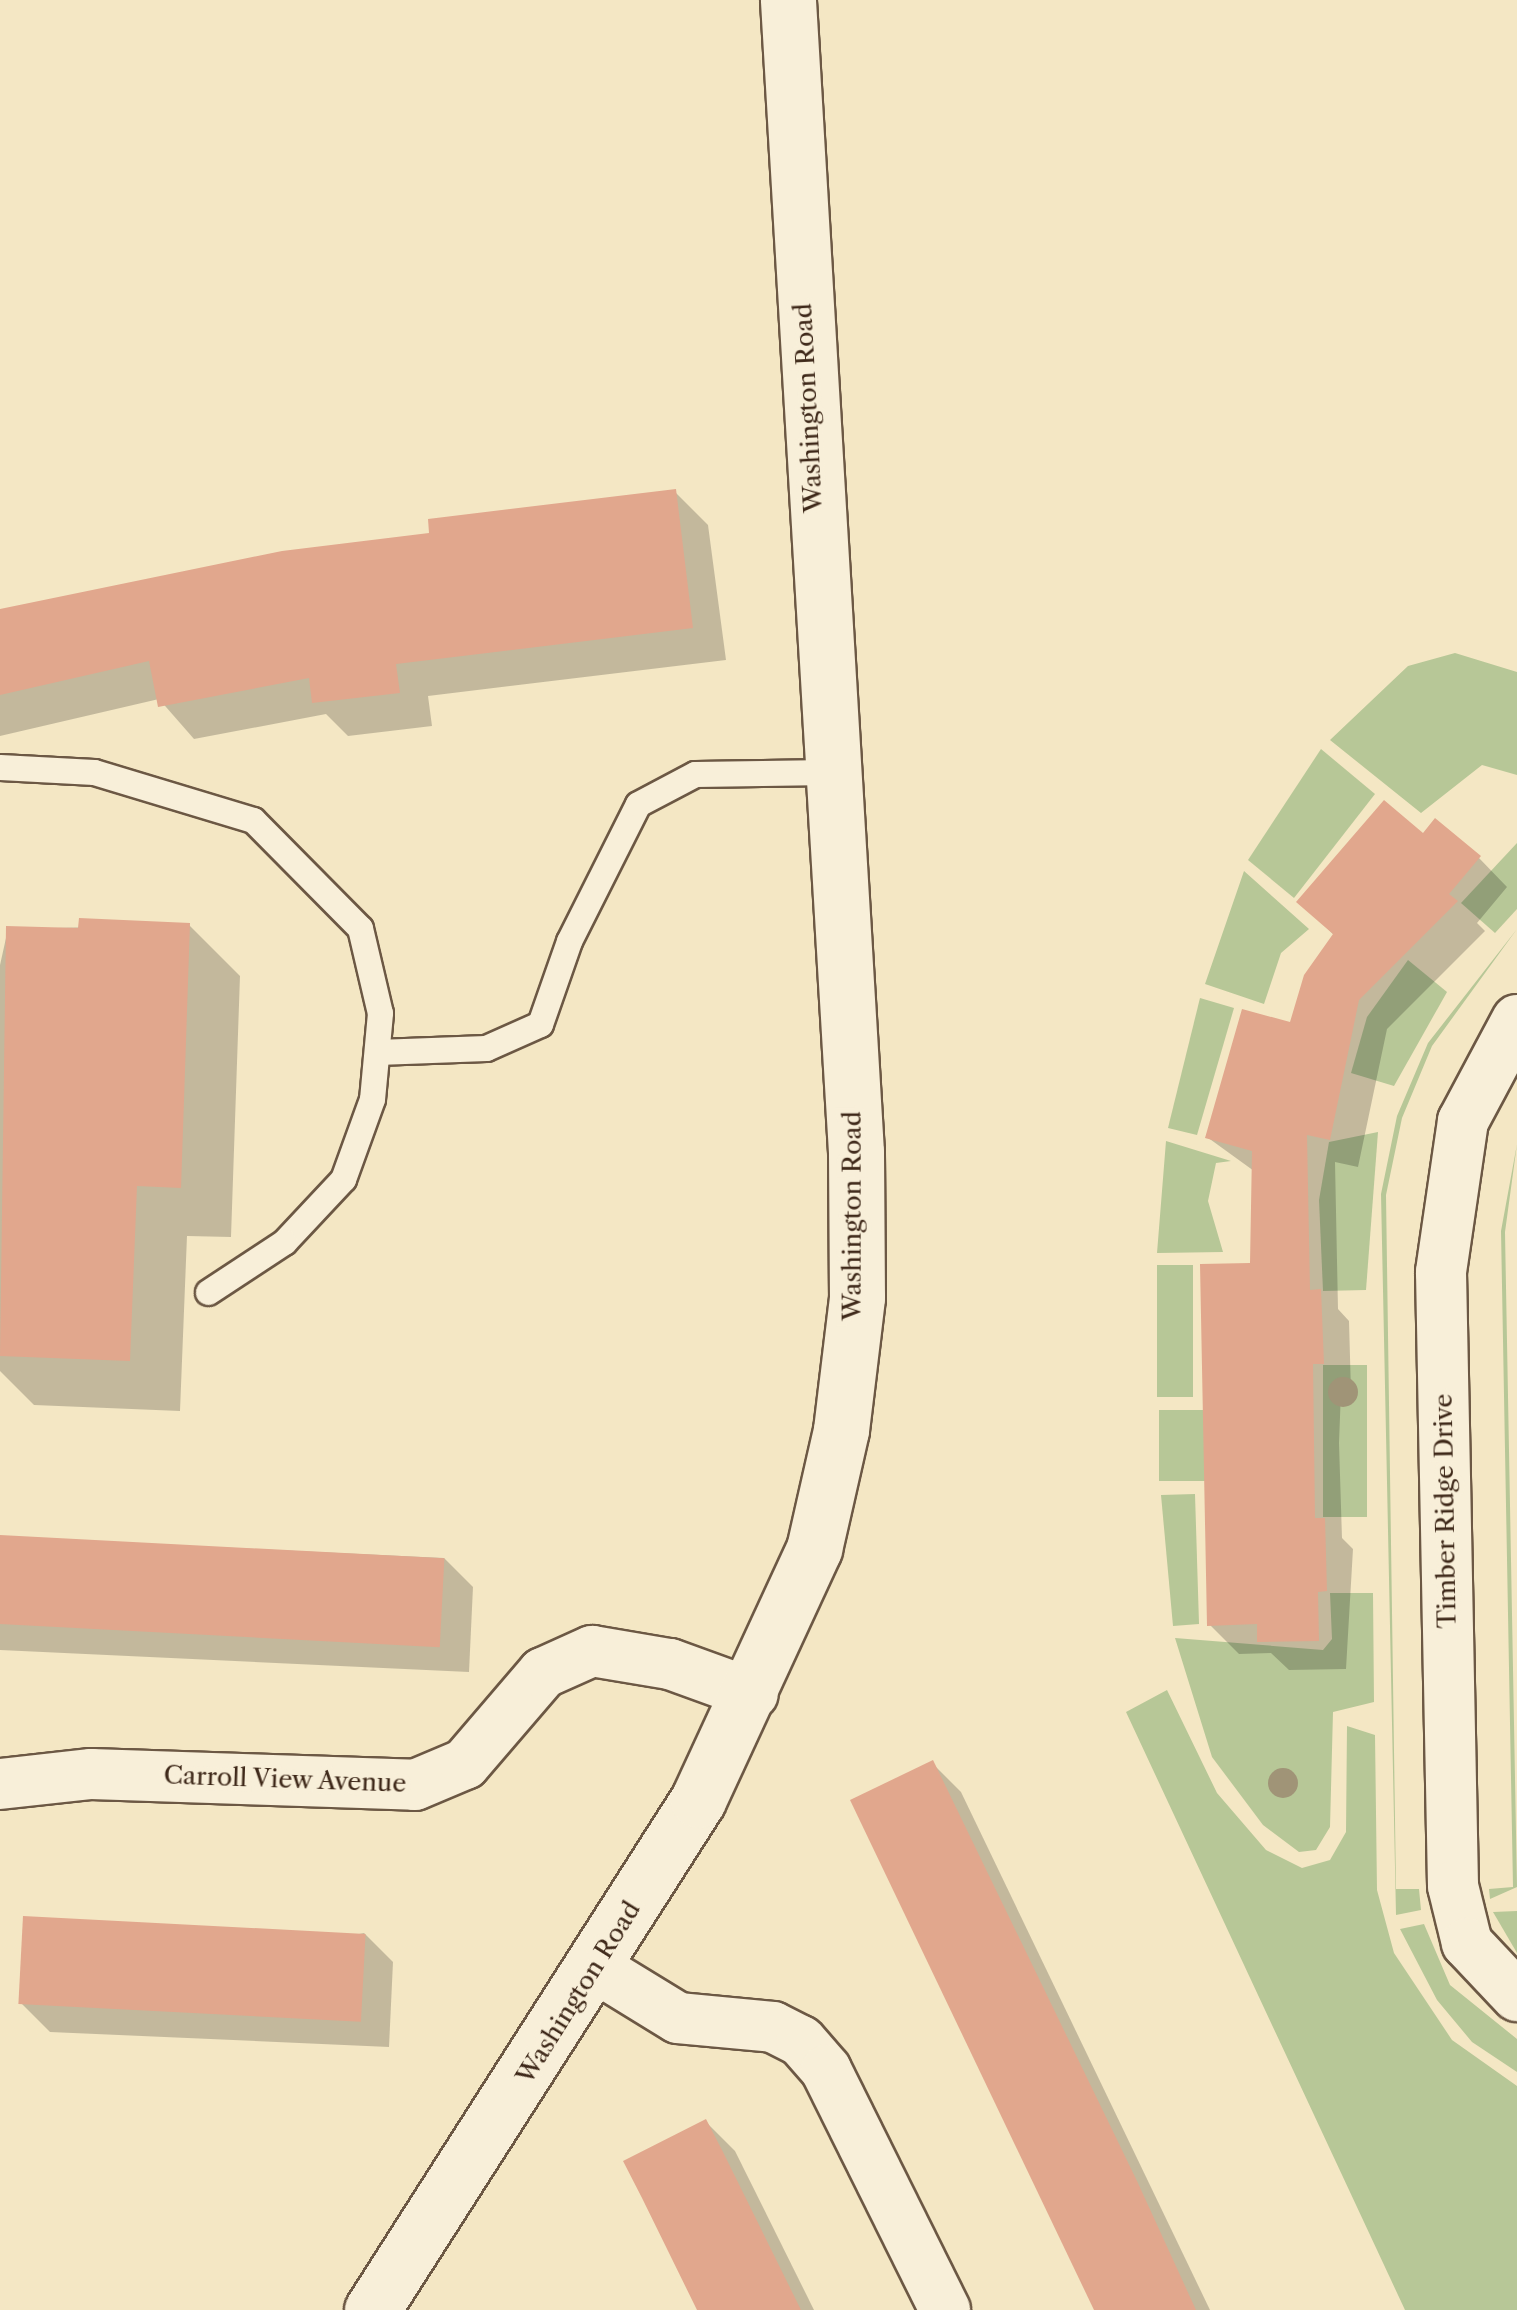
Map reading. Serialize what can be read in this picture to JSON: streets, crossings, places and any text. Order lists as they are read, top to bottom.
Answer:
{
  "streets": {
    "main road": ["Washington Road"],
    "street": ["Timber Ridge Drive", "Carroll View Avenue"]
  },
  "crossings": [
    ["Washington Road", "Carroll View Avenue"]
  ]
}
